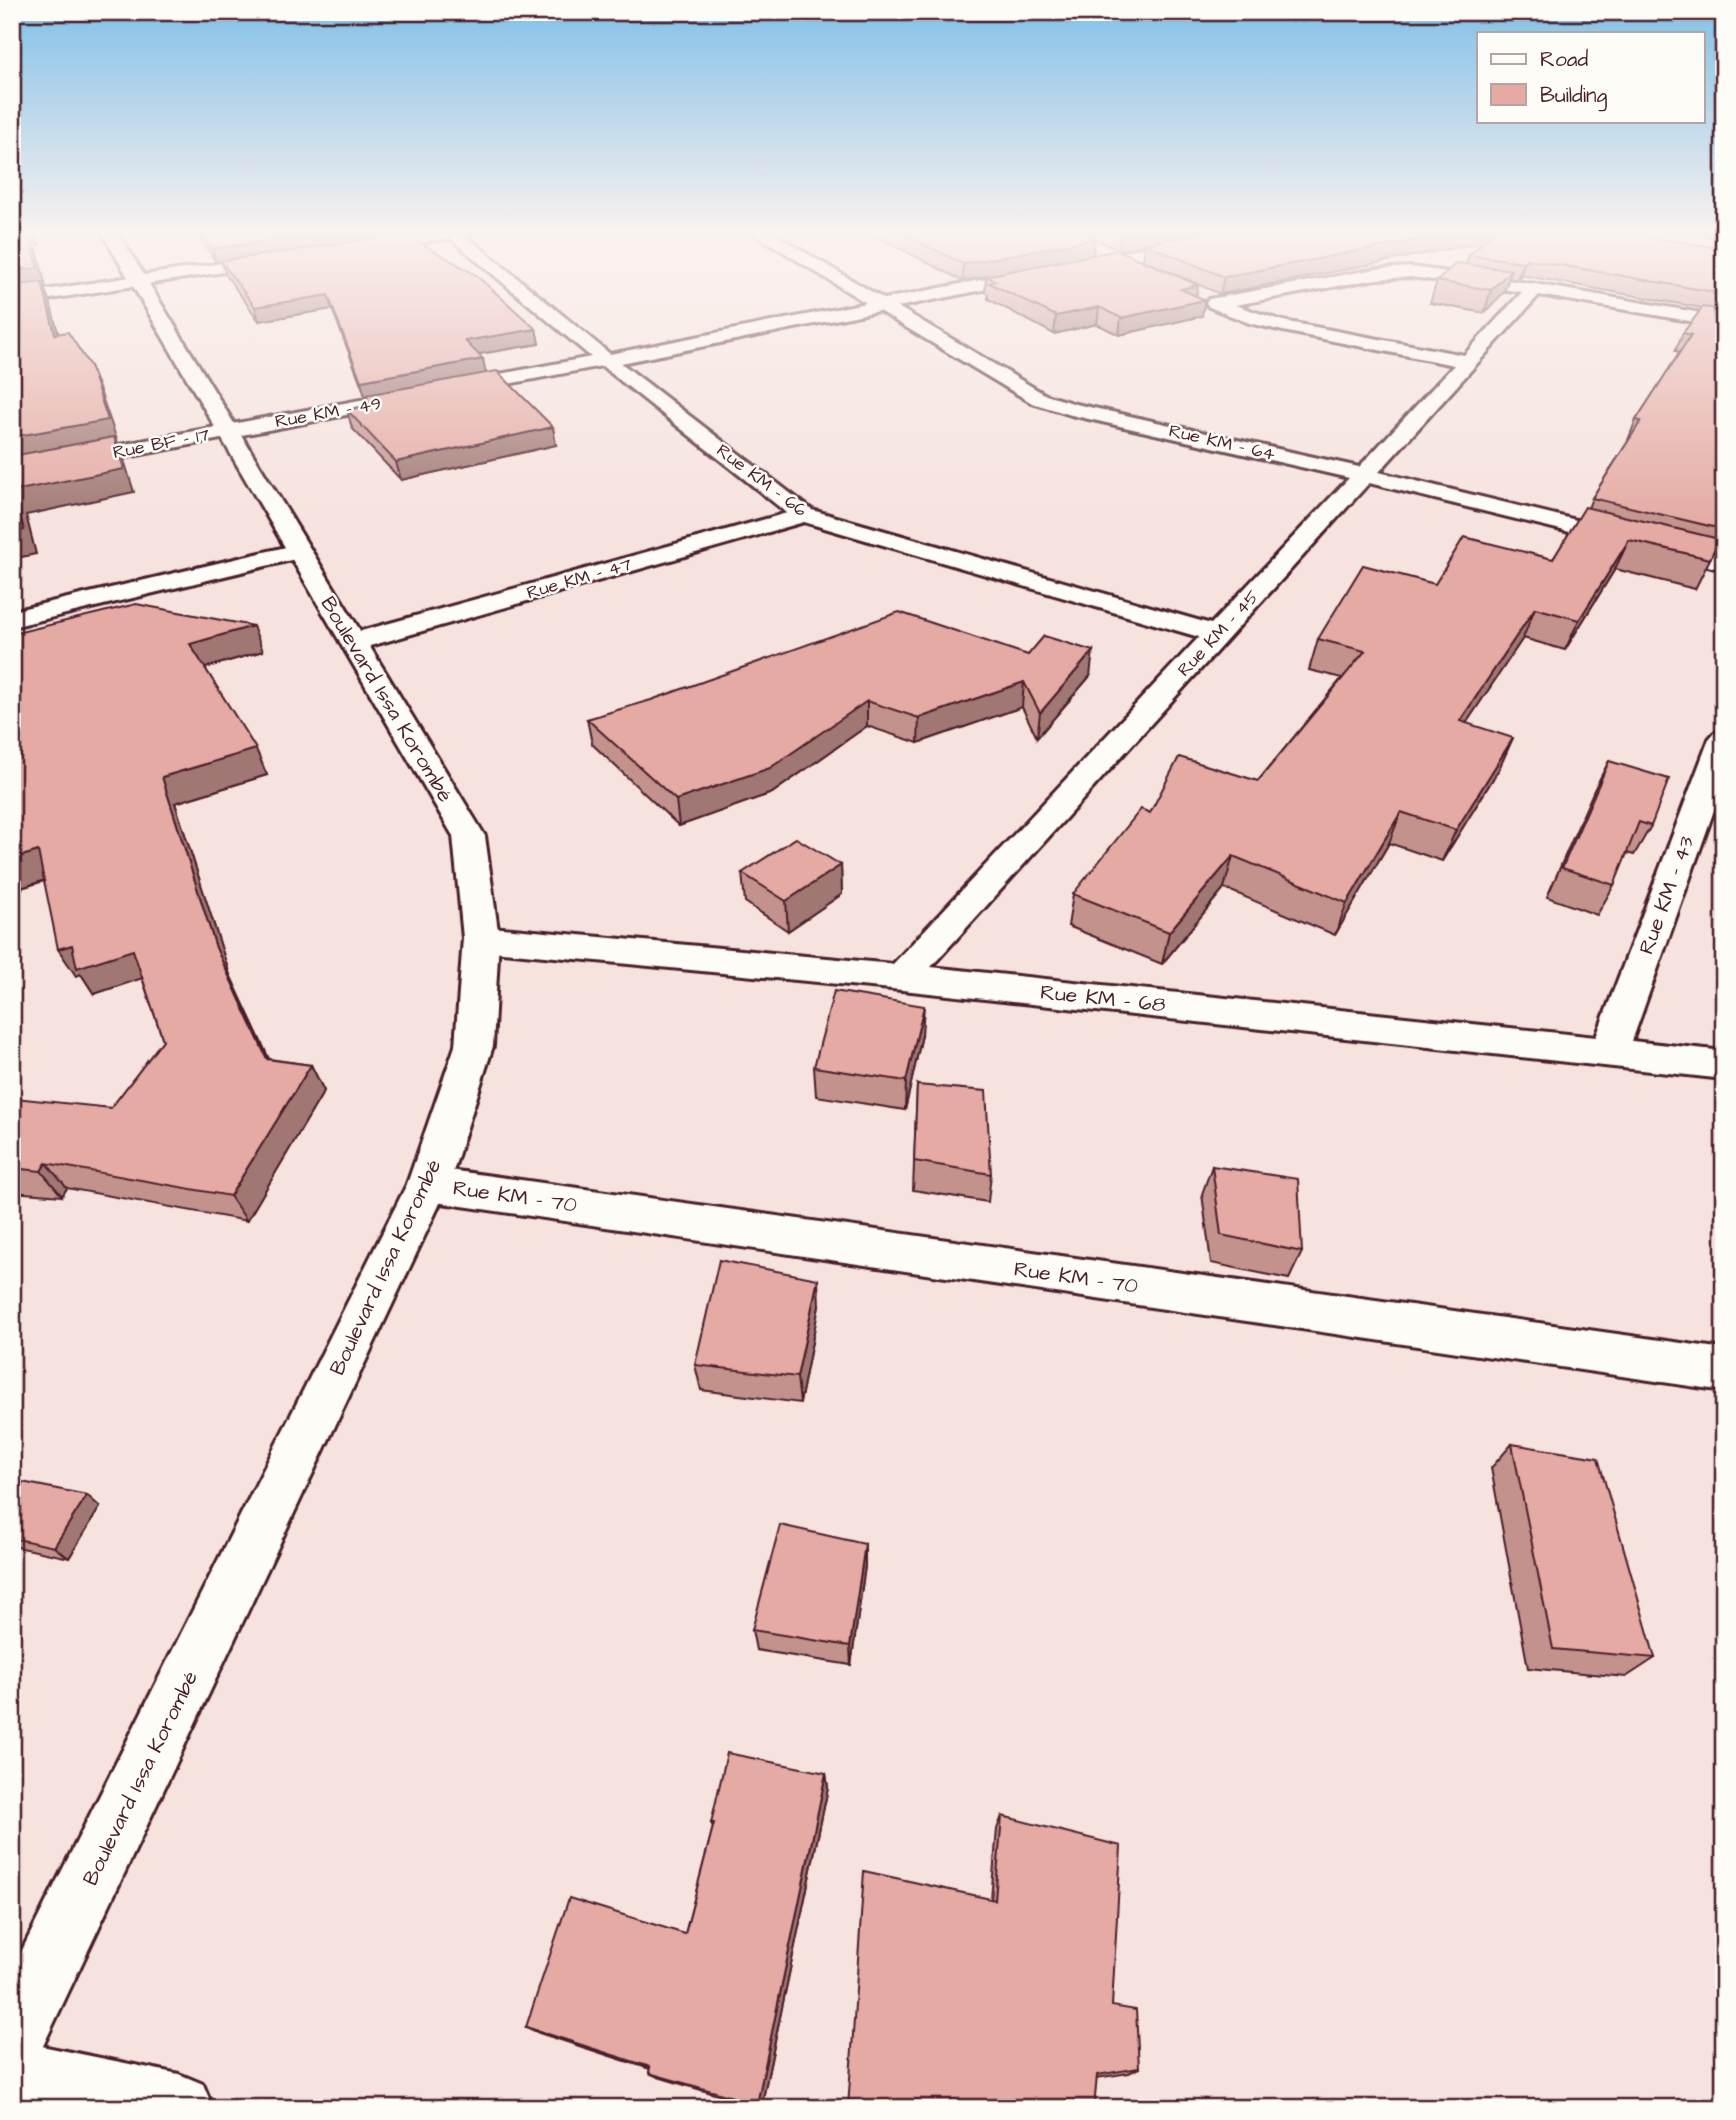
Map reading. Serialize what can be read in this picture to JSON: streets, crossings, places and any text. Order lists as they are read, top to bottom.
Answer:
{
  "streets": {
    "street": [
      "Rue KM - 49",
      "Rue KM - 64",
      "Rue BF - 17",
      "Rue KM - 66",
      "Rue KM - 47",
      "Rue KM - 45",
      "Boulevard Issa Korombé",
      "Rue KM - 43",
      "Rue KM - 68",
      "Rue KM - 70"
    ]
  },
  "crossings": [
    ["Rue KM - 49", "Rue BF - 17"],
    ["Rue KM - 49", "Rue KM - 66"],
    ["Rue KM - 49", "Boulevard Issa Korombé"],
    ["Rue KM - 64", "Rue KM - 45"],
    ["Rue BF - 17", "Boulevard Issa Korombé"],
    ["Rue KM - 66", "Rue KM - 47"],
    ["Rue KM - 66", "Rue KM - 45"],
    ["Rue KM - 47", "Boulevard Issa Korombé"],
    ["Rue KM - 45", "Rue KM - 68"],
    ["Boulevard Issa Korombé", "Rue KM - 68"],
    ["Boulevard Issa Korombé", "Rue KM - 70"],
    ["Rue KM - 43", "Rue KM - 68"]
  ],
  "legend": ["Road", "Building"]
}
